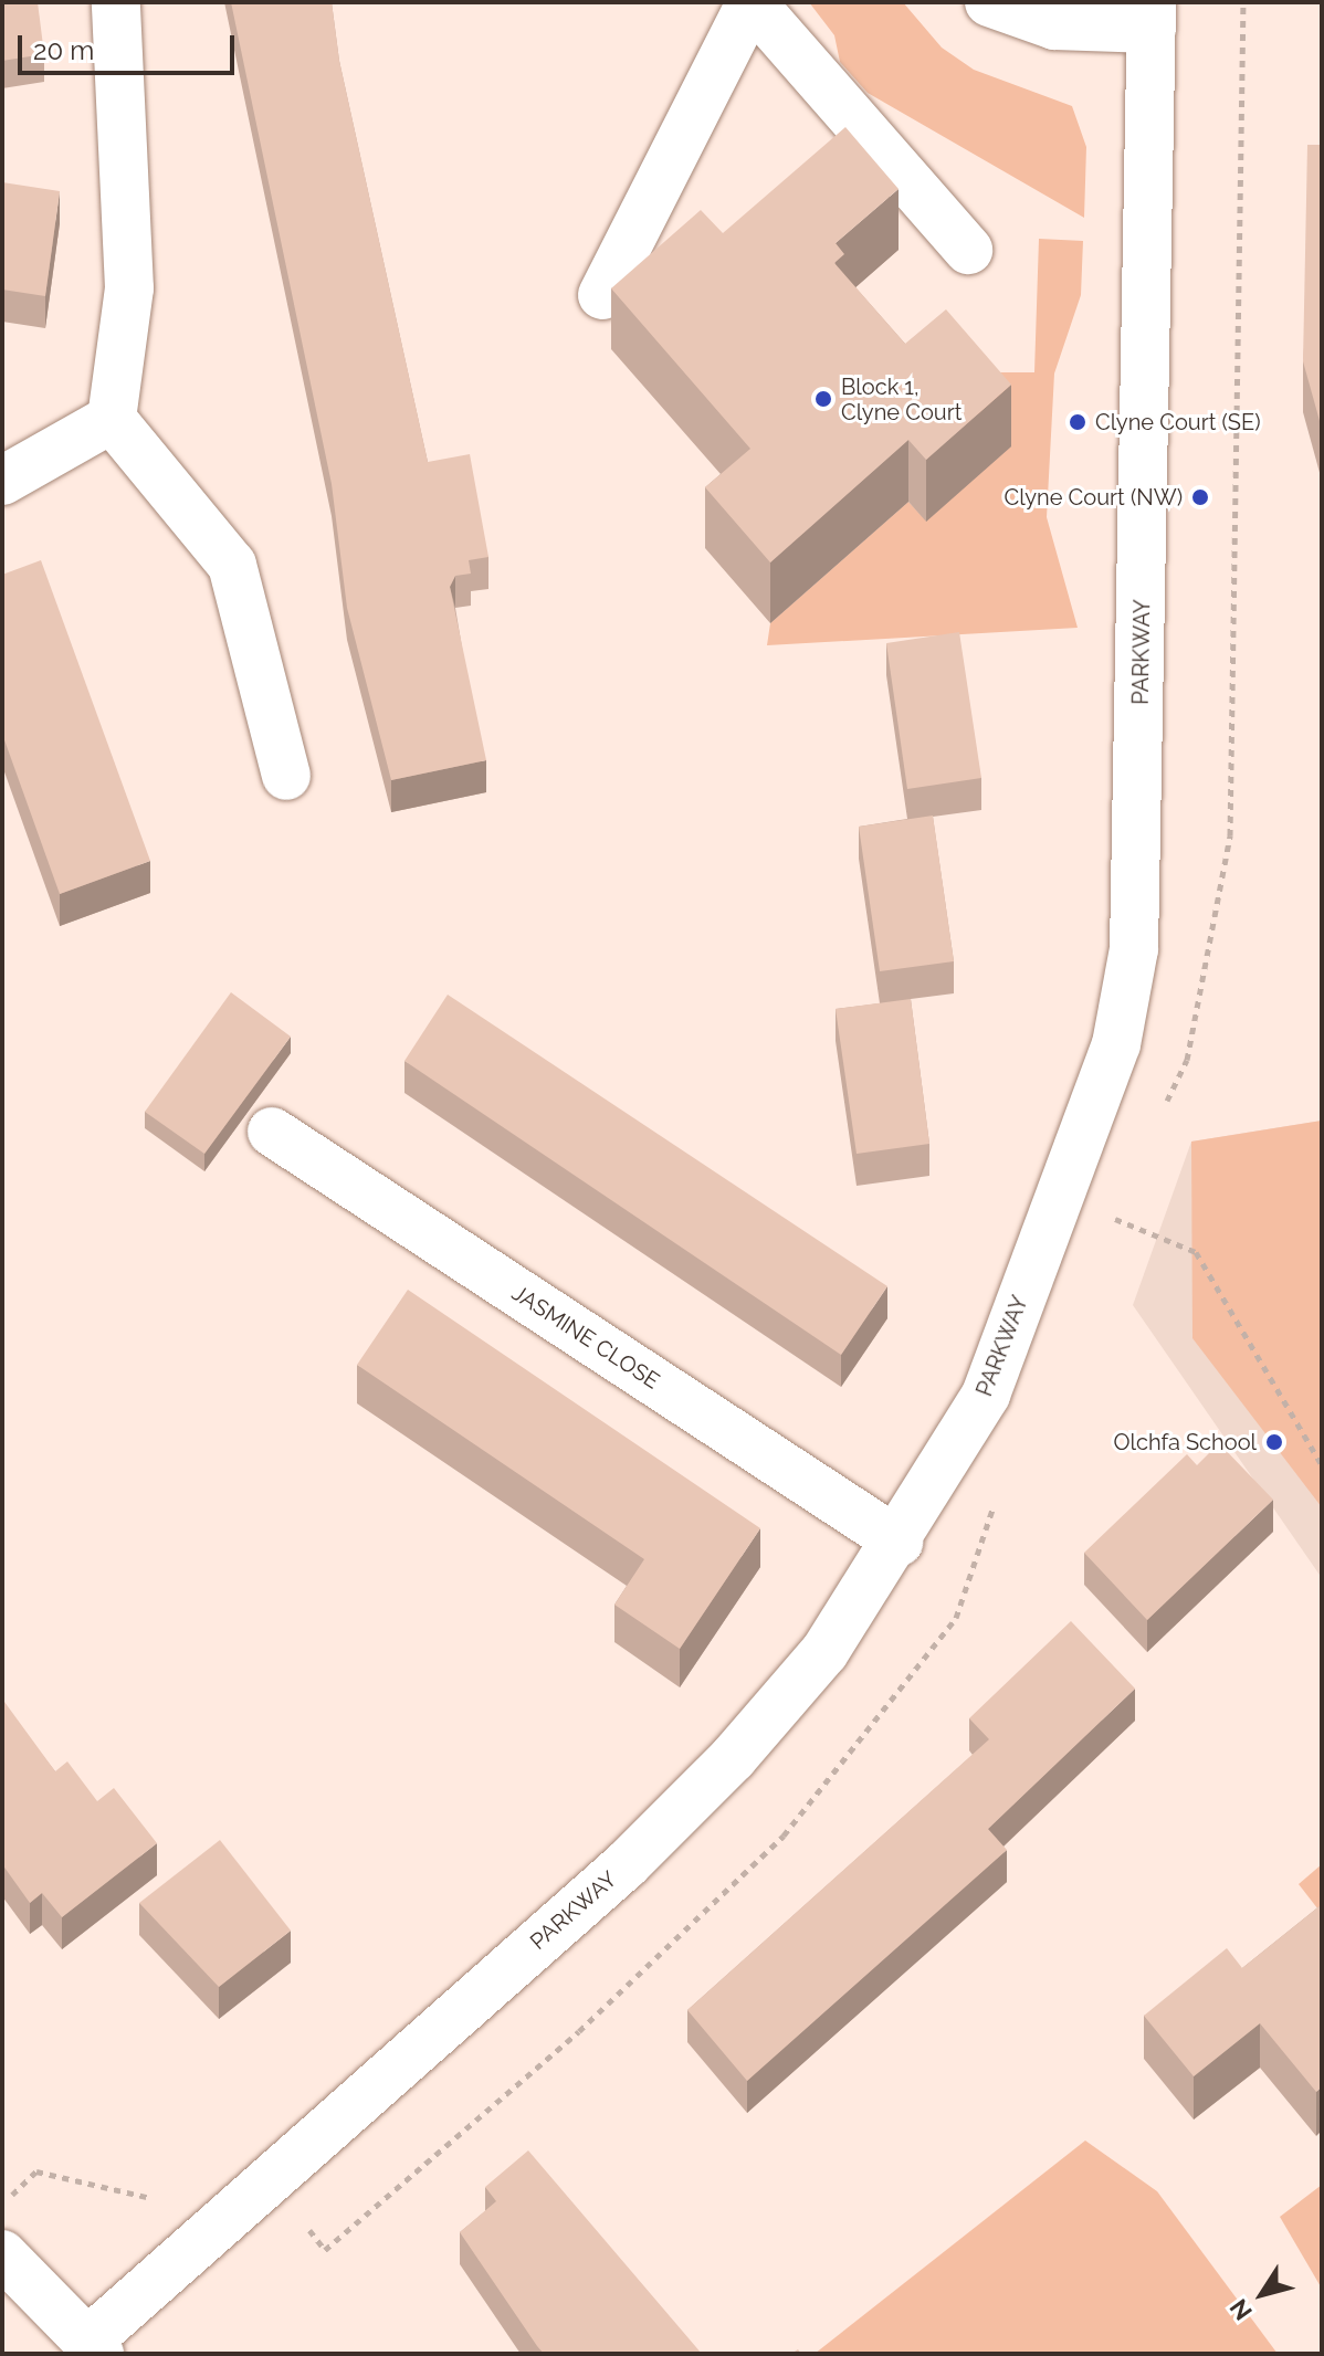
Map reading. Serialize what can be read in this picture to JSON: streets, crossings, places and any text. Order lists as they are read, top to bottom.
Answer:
{
  "streets": {
    "street": ["PARKWAY", "JASMINE CLOSE"]
  },
  "crossings": [
    ["PARKWAY", "JASMINE CLOSE"]
  ],
  "places": [
    "Block 1, Clyne Court",
    "Clyne Court (SE)",
    "Clyne Court (NW)",
    "Olchfa School"
  ],
  "scale_bar": "20 m",
  "north": "bottom left"
}
